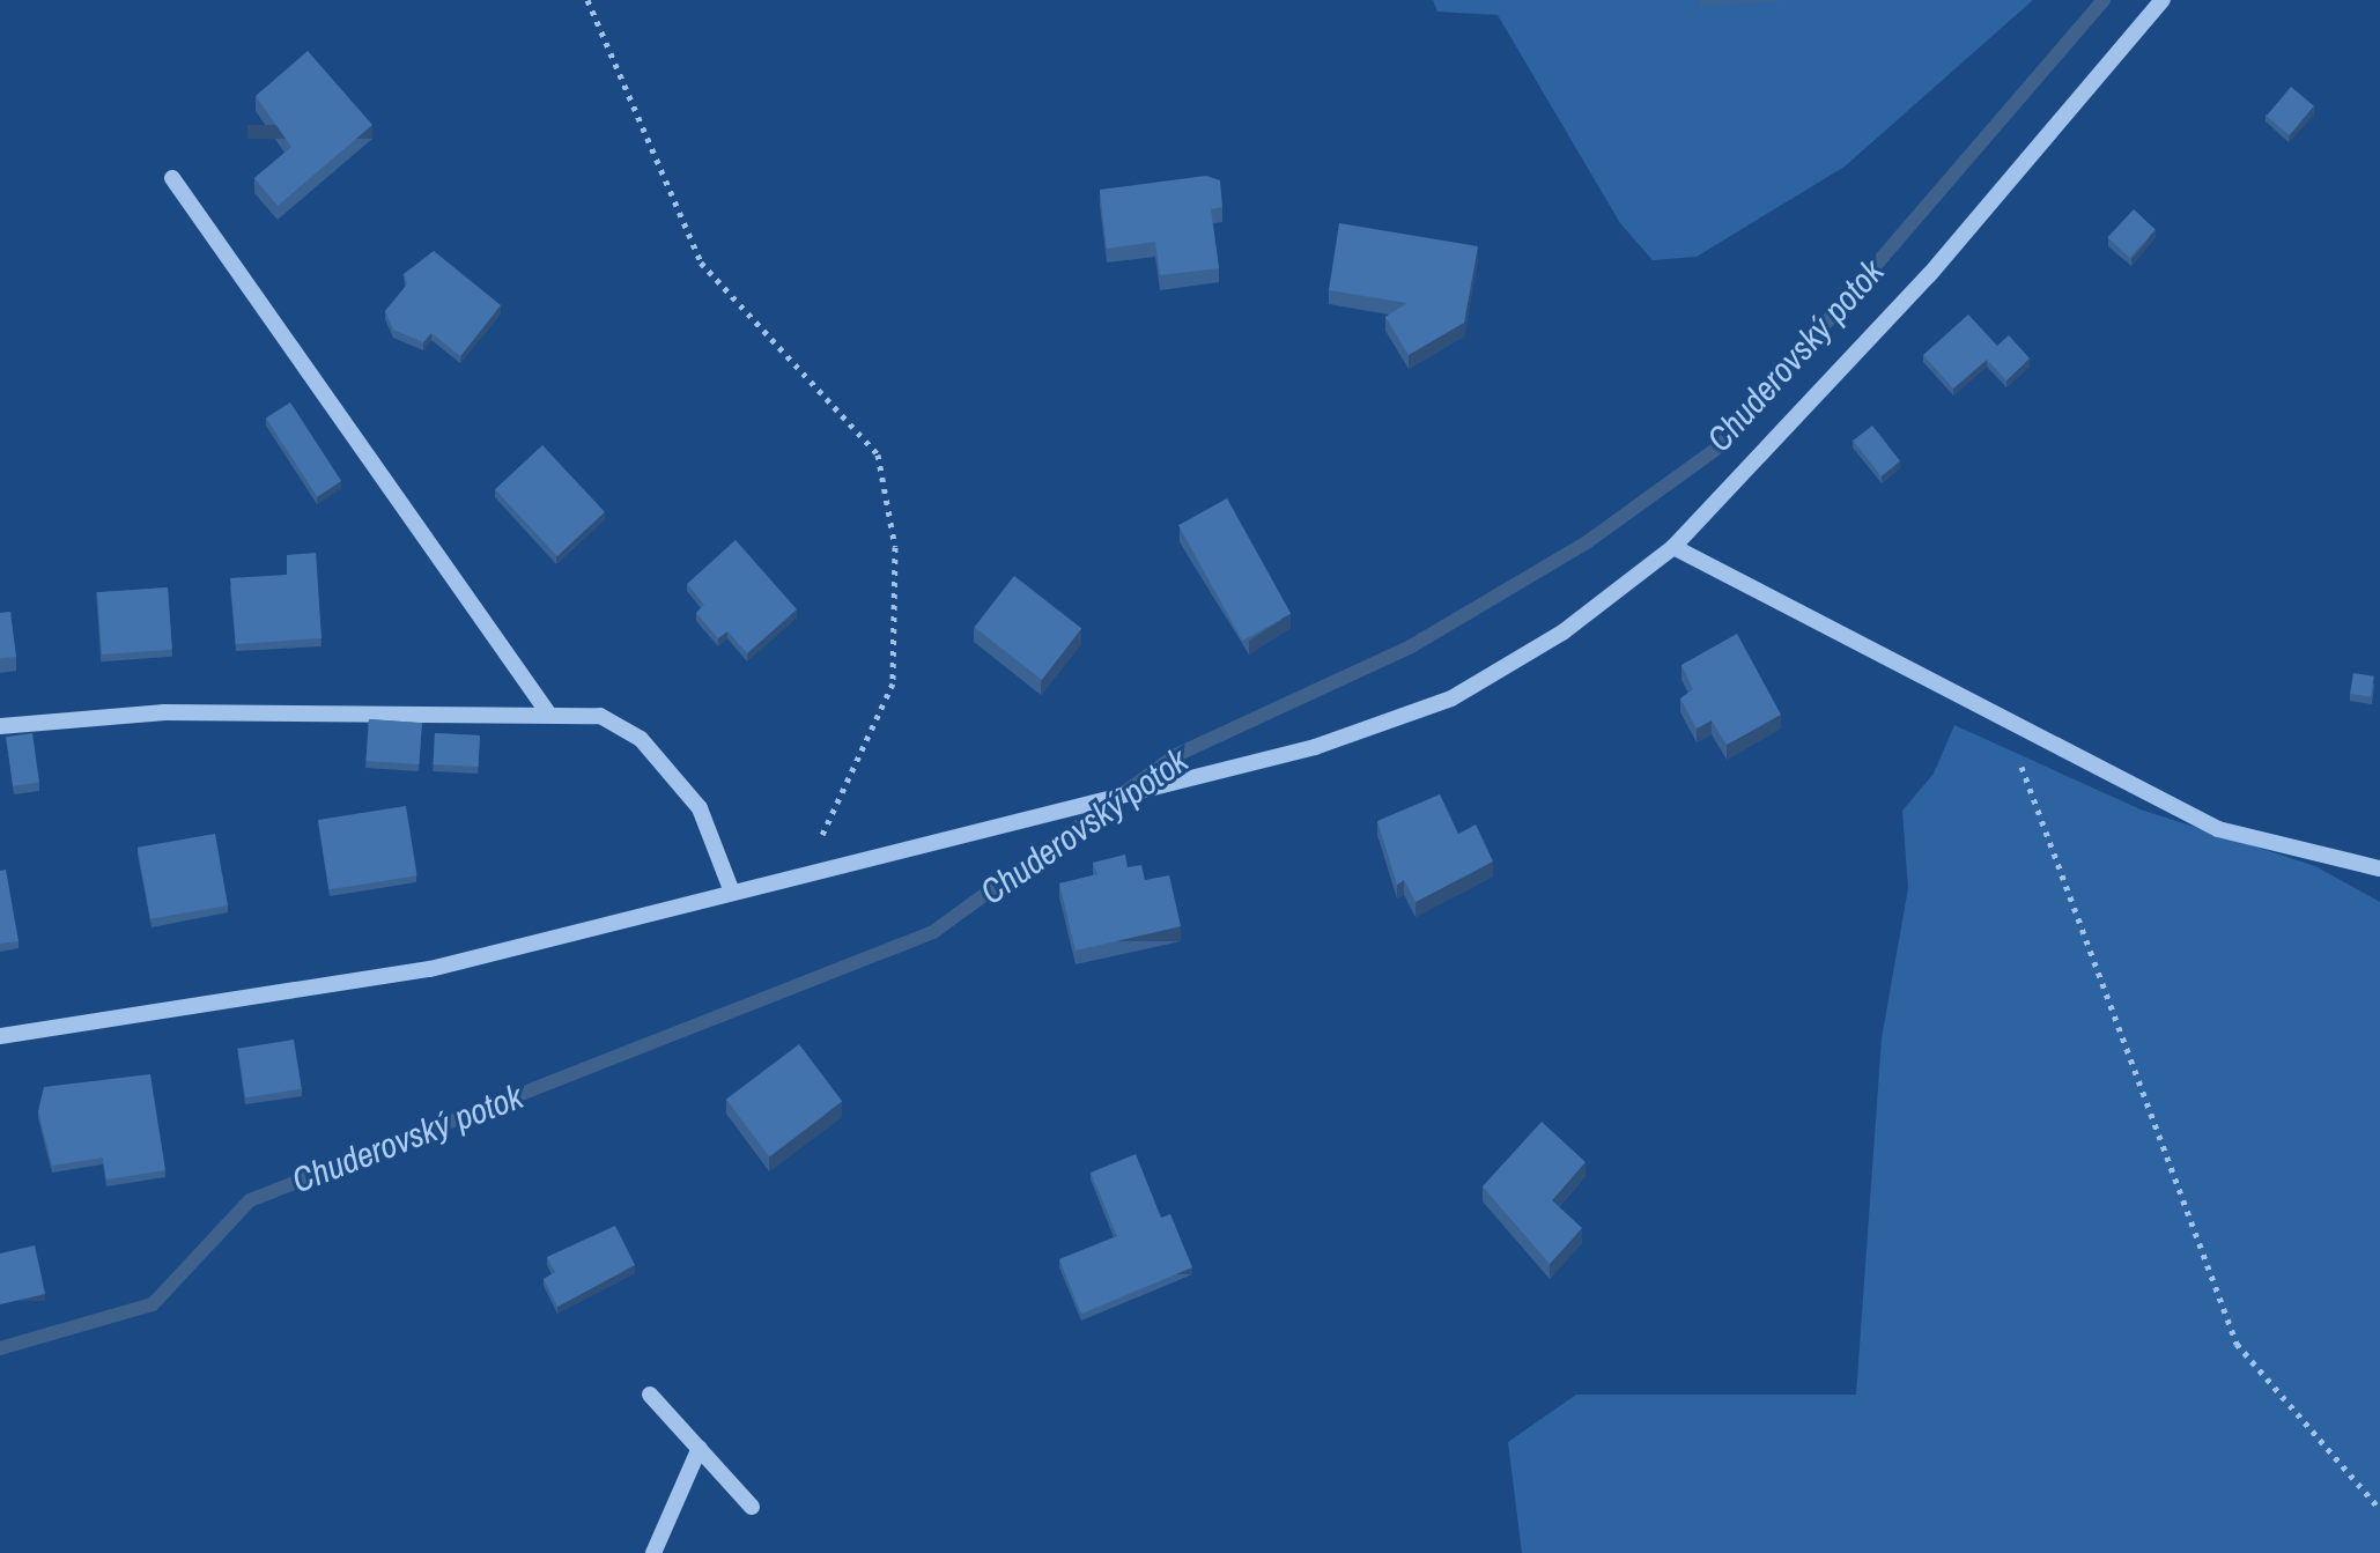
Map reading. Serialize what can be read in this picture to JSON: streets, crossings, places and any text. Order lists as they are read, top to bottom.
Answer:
{
  "water": ["Chuderovský potok"]
}
